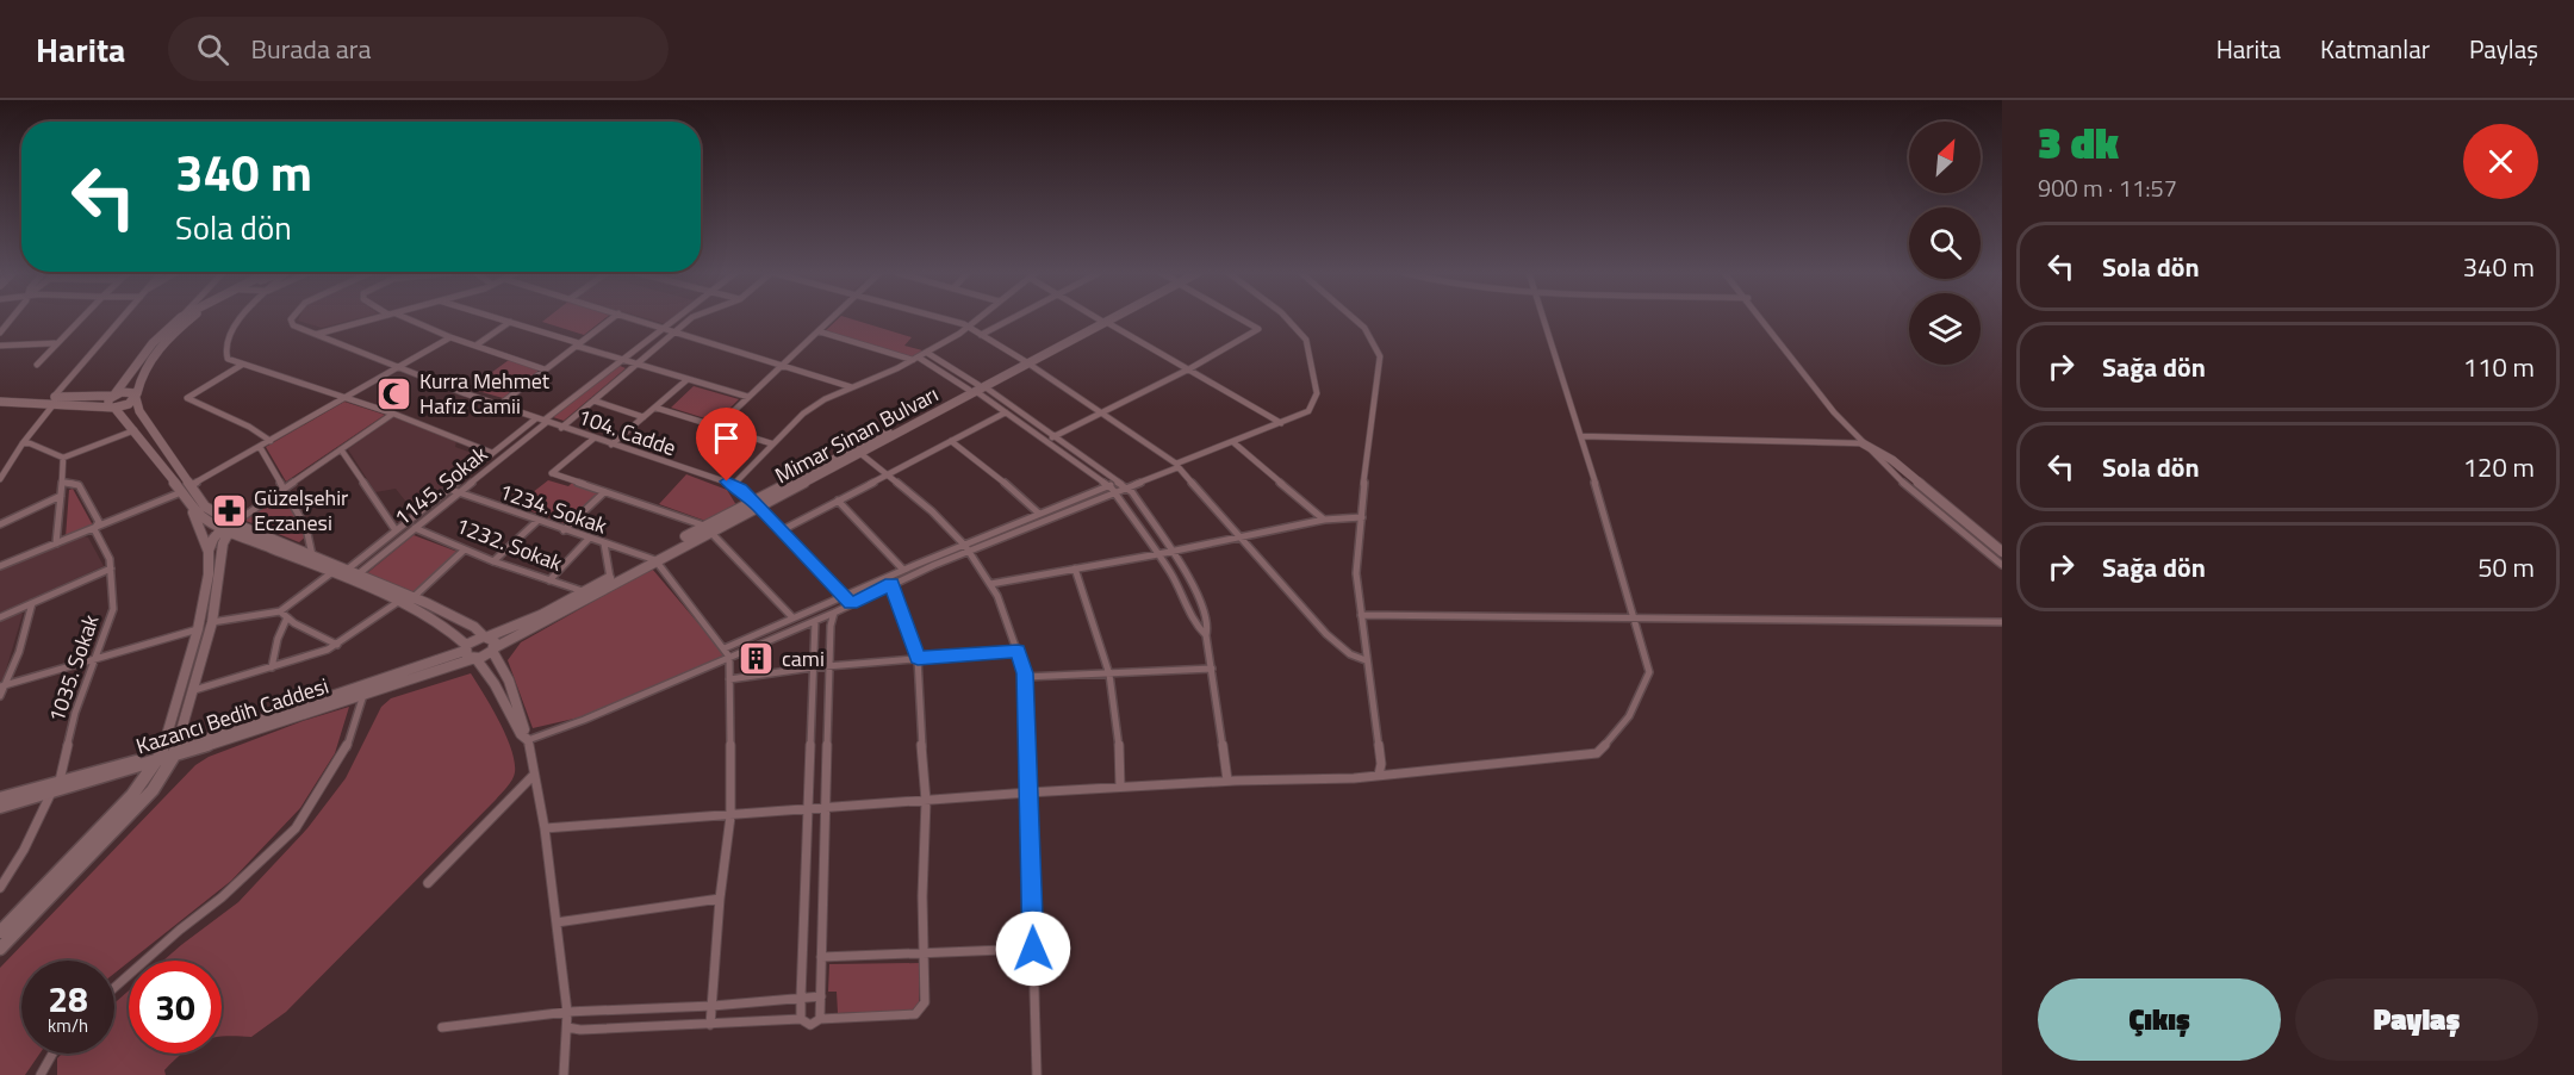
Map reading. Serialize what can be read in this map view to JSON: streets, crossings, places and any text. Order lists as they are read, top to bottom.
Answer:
{
  "streets": {
    "main road": ["Mimar Sinan Bulvarı", "Kazancı Bedih Caddesi"],
    "street": [
      "104. Cadde",
      "1145. Sokak",
      "1234. Sokak",
      "1232. Sokak",
      "1035. Sokak"
    ]
  },
  "crossings": [
    ["104. Cadde", "Mimar Sinan Bulvarı"],
    ["104. Cadde", "1145. Sokak"],
    ["Mimar Sinan Bulvarı", "1234. Sokak"],
    ["Mimar Sinan Bulvarı", "1232. Sokak"],
    ["Mimar Sinan Bulvarı", "Kazancı Bedih Caddesi"],
    ["1145. Sokak", "1234. Sokak"],
    ["1145. Sokak", "1232. Sokak"],
    ["1035. Sokak", "Kazancı Bedih Caddesi"]
  ],
  "places": {
    "mosque": ["Kurra Mehmet Hafız Camii"],
    "pharmacy": ["Güzelşehir Eczanesi"],
    "building": ["cami"]
  },
  "north": "top right",
  "page": {
    "header": "Harita",
    "search": "Burada ara",
    "nav": ["Harita", "Katmanlar", "Paylaş"],
    "heading": ["3 dk", "900 m · 11:57"],
    "turn": ["340 m", "Sola dön"],
    "list": [
      {
        "name": "Sola dön",
        "value": "340 m"
      },
      {
        "name": "Sağa dön",
        "value": "110 m"
      },
      {
        "name": "Sola dön",
        "value": "120 m"
      },
      {
        "name": "Sağa dön",
        "value": "50 m"
      }
    ],
    "speed": "28 km/h",
    "limit": "30",
    "buttons": ["Çıkış", "Paylaş"]
  }
}
